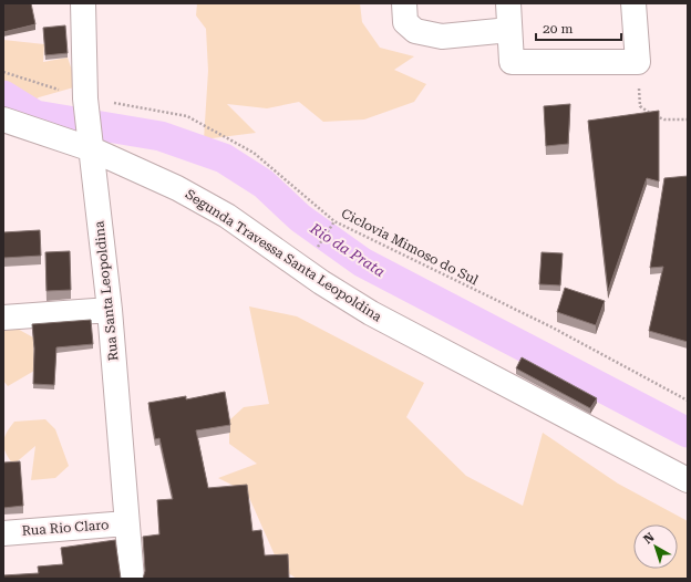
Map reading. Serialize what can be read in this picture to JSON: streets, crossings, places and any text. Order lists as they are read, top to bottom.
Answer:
{
  "streets": {
    "street": ["Segunda Travessa Santa Leopoldina", "Rua Santa Leopoldina", "Rua Rio Claro"],
    "path": ["Ciclovia Mimoso do Sul"]
  },
  "crossings": [
    ["Ciclovia Mimoso do Sul", "Rua Santa Leopoldina"],
    ["Segunda Travessa Santa Leopoldina", "Rua Santa Leopoldina"],
    ["Rua Santa Leopoldina", "Rua Rio Claro"]
  ],
  "water": ["Rio da Prata"],
  "scale_bar": "20 m",
  "north": "top left"
}
